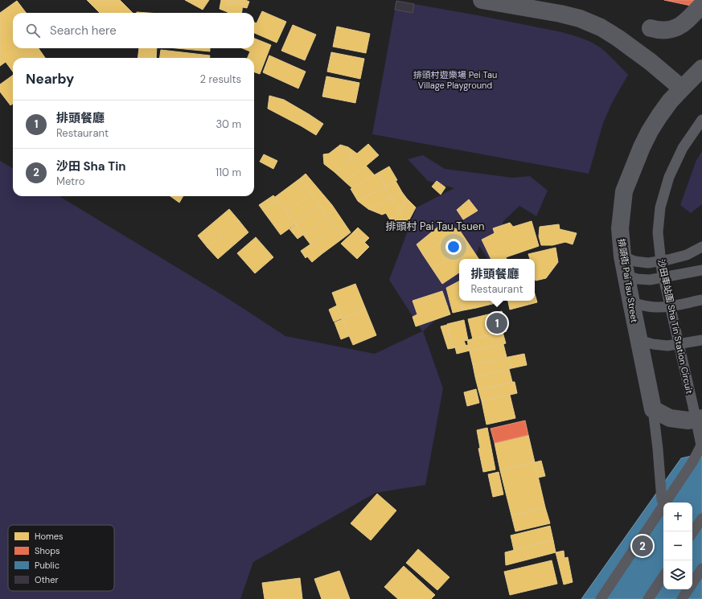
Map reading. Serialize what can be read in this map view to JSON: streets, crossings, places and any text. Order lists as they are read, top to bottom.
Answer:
{
  "streets": {
    "street": ["排頭街 Pai Tau Street"],
    "lane": ["沙田車站圍 Sha Tin Station Circuit"]
  },
  "districts": ["排頭村 Pai Tau Tsuen"],
  "parks": ["排頭村遊樂場 Pei Tau Village Playground"],
  "legend": [
    "Homes",
    "Shops",
    "Public",
    "Other"
  ],
  "page": {
    "search": "Search here",
    "heading": ["Nearby", "2 results"],
    "list": [
      {
        "mark": "1",
        "name": "排頭餐廳",
        "note": "Restaurant",
        "value": "30 m"
      },
      {
        "mark": "2",
        "name": "沙田 Sha Tin",
        "note": "Metro",
        "value": "110 m"
      }
    ],
    "popup": ["排頭餐廳", "Restaurant"],
    "pins": ["1", "2"],
    "map_buttons": ["+", "−"]
  }
}
